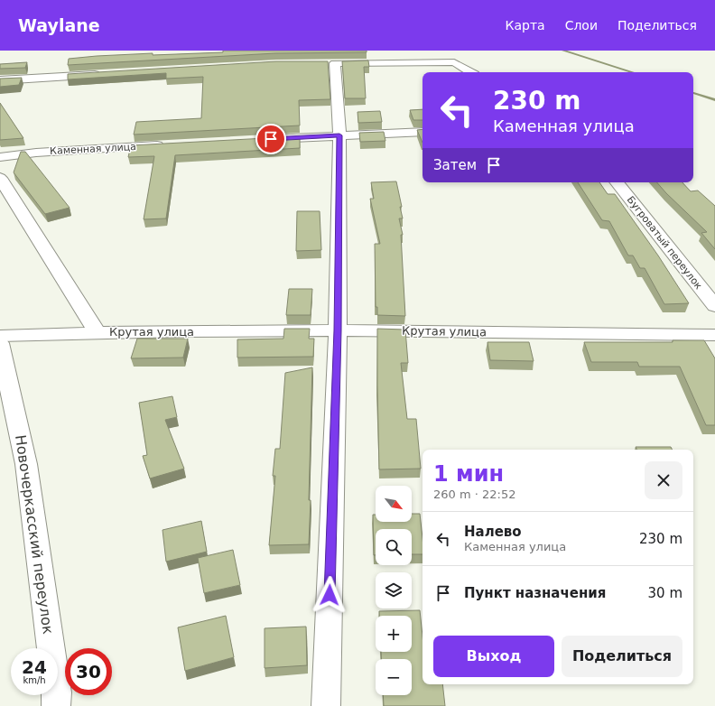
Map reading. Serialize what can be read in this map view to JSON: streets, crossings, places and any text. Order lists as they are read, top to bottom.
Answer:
{
  "streets": {
    "street": [
      "Каменная улица",
      "Бугроватый переулок",
      "Крутая улица",
      "Новочеркасский переулок"
    ]
  },
  "north": "bottom right",
  "page": {
    "header": "Waylane",
    "nav": ["Карта", "Слои", "Поделиться"],
    "turn": ["230 m", "Каменная улица"],
    "then": "Затем",
    "heading": ["1 мин", "260 m · 22:52"],
    "map_buttons": ["+", "−"],
    "list": [
      {
        "name": "Налево",
        "note": "Каменная улица",
        "value": "230 m"
      },
      {
        "name": "Пункт назначения",
        "value": "30 m"
      }
    ],
    "buttons": ["Выход", "Поделиться"],
    "speed": "24 km/h",
    "limit": "30"
  }
}
